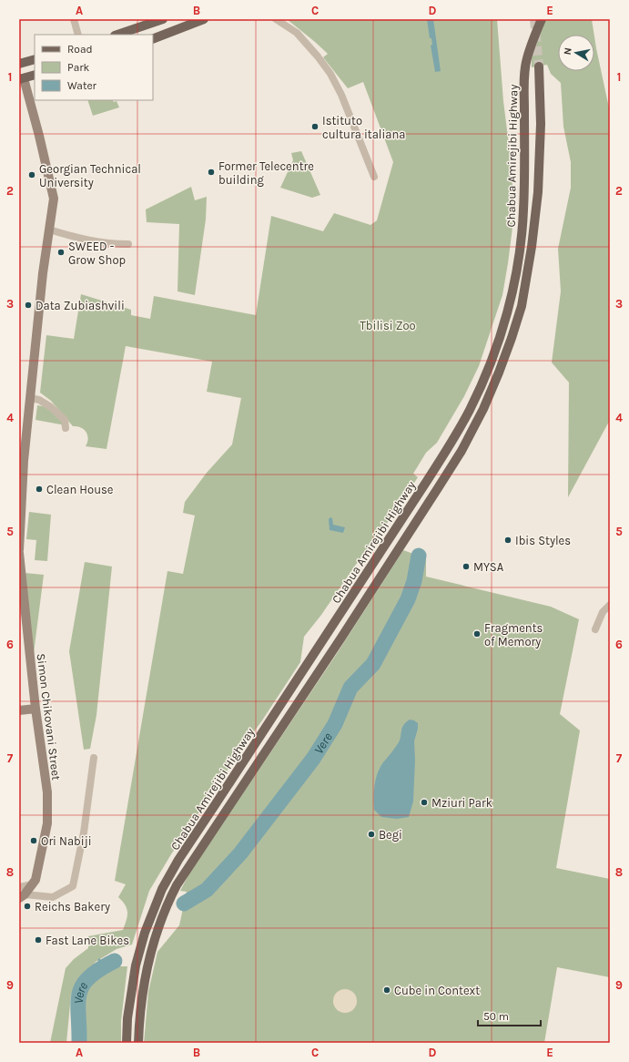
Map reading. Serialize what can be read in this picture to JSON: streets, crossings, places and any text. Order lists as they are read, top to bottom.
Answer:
{
  "streets": {
    "main road": ["Chabua Amirejibi Highway"],
    "street": ["Simon Chikovani Street"]
  },
  "water": ["Vere"],
  "parks": ["Tbilisi Zoo"],
  "places": [
    "Istituto cultura italiana",
    "Former Telecentre building",
    "Georgian Technical University",
    "SWEED - Grow Shop",
    "Data Zubiashvili",
    "Clean House",
    "Ibis Styles",
    "MYSA",
    "Fragments of Memory",
    "Mziuri Park",
    "Begi",
    "Ori Nabiji",
    "Reichs Bakery",
    "Fast Lane Bikes",
    "Cube in Context"
  ],
  "legend": ["Road", "Park", "Water"],
  "scale_bar": "50 m",
  "north": "left",
  "grid": {
    "columns": [
      "A",
      "B",
      "C",
      "D",
      "E"
    ],
    "rows": [
      "1",
      "2",
      "3",
      "4",
      "5",
      "6",
      "7",
      "8",
      "9"
    ]
  }
}
